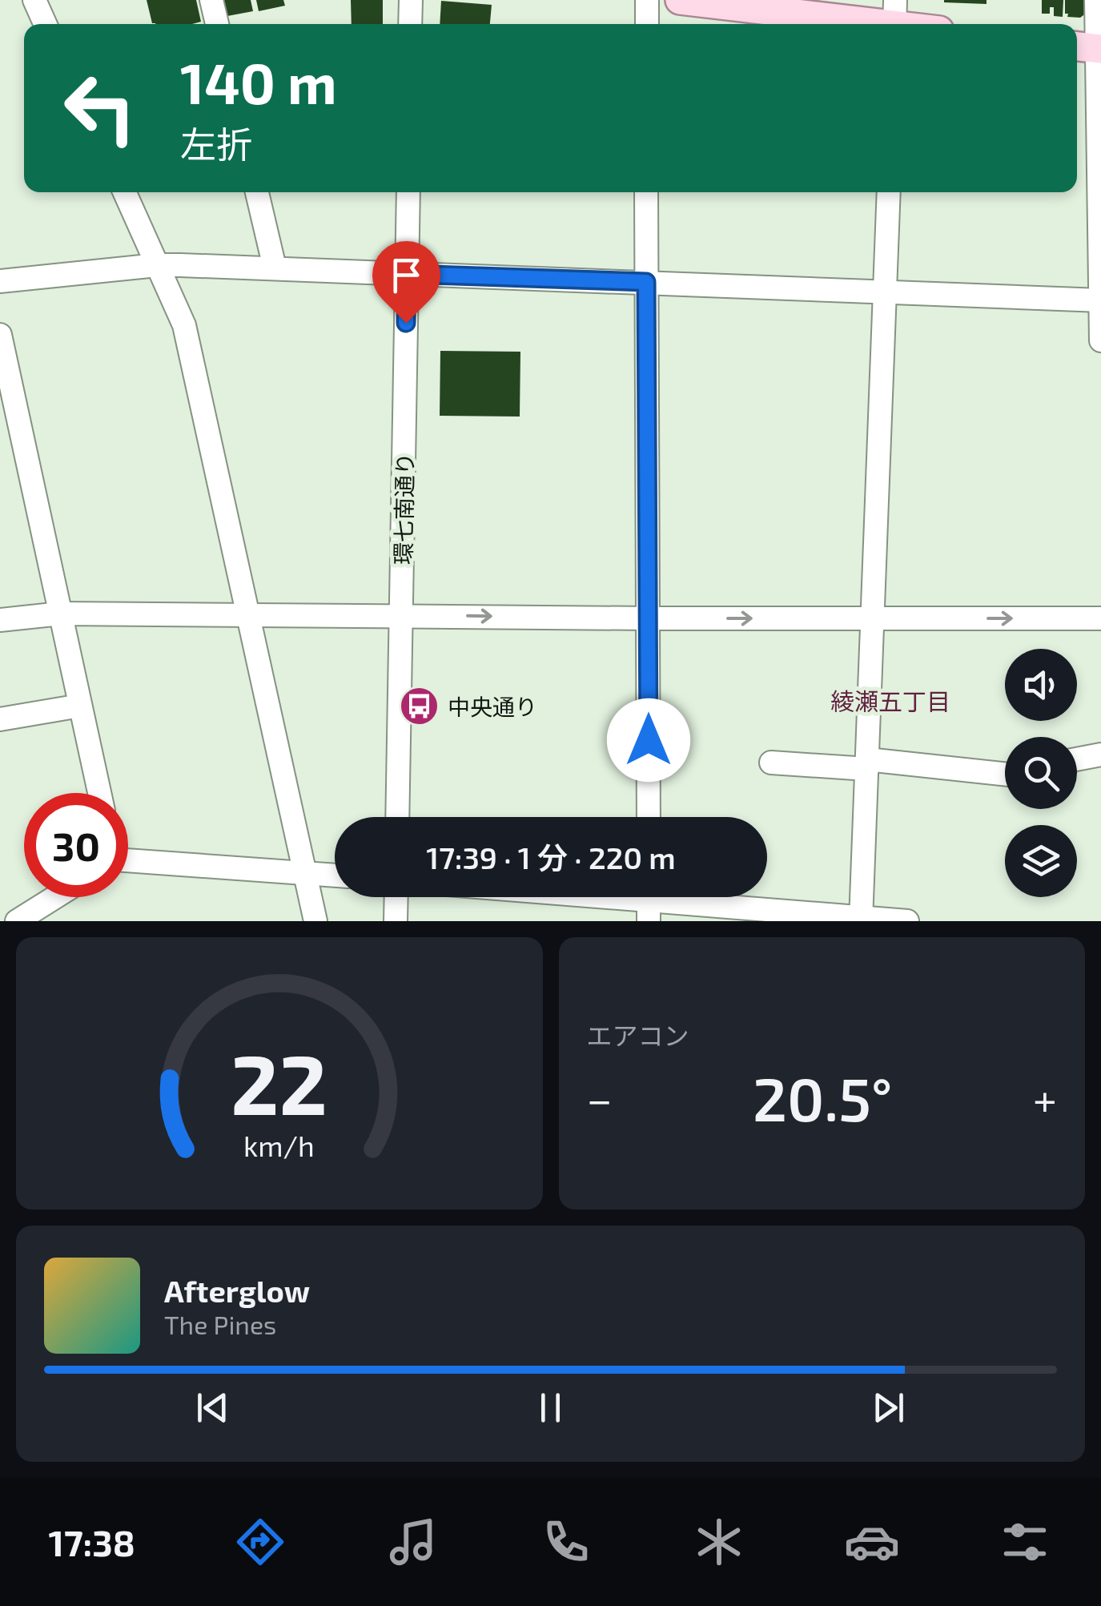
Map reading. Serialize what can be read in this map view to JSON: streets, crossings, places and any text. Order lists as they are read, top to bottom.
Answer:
{
  "streets": {
    "street": ["環七南通り"]
  },
  "districts": ["綾瀬五丁目"],
  "places": {
    "bus stop": ["中央通り"]
  },
  "page": {
    "turn": ["140 m", "左折"],
    "limit": "30",
    "trip": "17:39 · 1 分 · 220 m",
    "tile": "エアコン",
    "heat": ["−", "20.5°", "+"],
    "song": ["Afterglow", "The Pines"],
    "tabs": "17:38",
    "gauge": ["22", "km/h"]
  }
}
